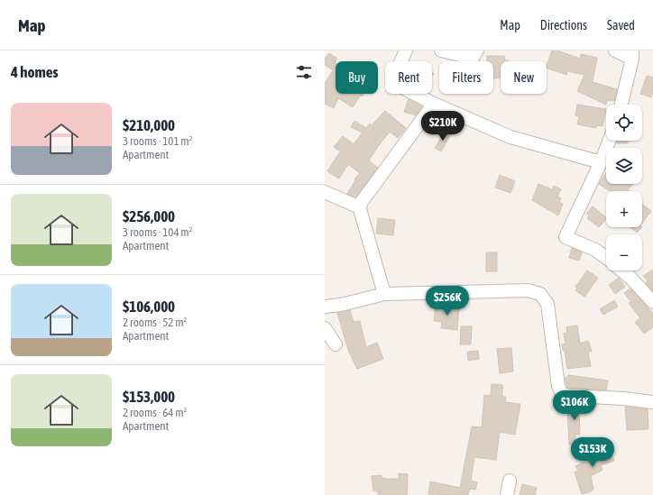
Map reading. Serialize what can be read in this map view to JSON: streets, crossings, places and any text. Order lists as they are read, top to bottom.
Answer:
{
  "page": {
    "header": "Map",
    "nav": ["Map", "Directions", "Saved"],
    "heading": "4 homes",
    "chip": [
      "Buy",
      "Rent",
      "Filters",
      "New"
    ],
    "list": [
      {
        "name": "$210,000",
        "note": "3 rooms · 101 m² · Apartment"
      },
      {
        "name": "$256,000",
        "note": "3 rooms · 104 m² · Apartment"
      },
      {
        "name": "$106,000",
        "note": "2 rooms · 52 m² · Apartment"
      },
      {
        "name": "$153,000",
        "note": "2 rooms · 64 m² · Apartment"
      }
    ],
    "map_buttons": ["+", "−"],
    "price": [
      "$210K",
      "$256K",
      "$106K",
      "$153K"
    ]
  }
}
